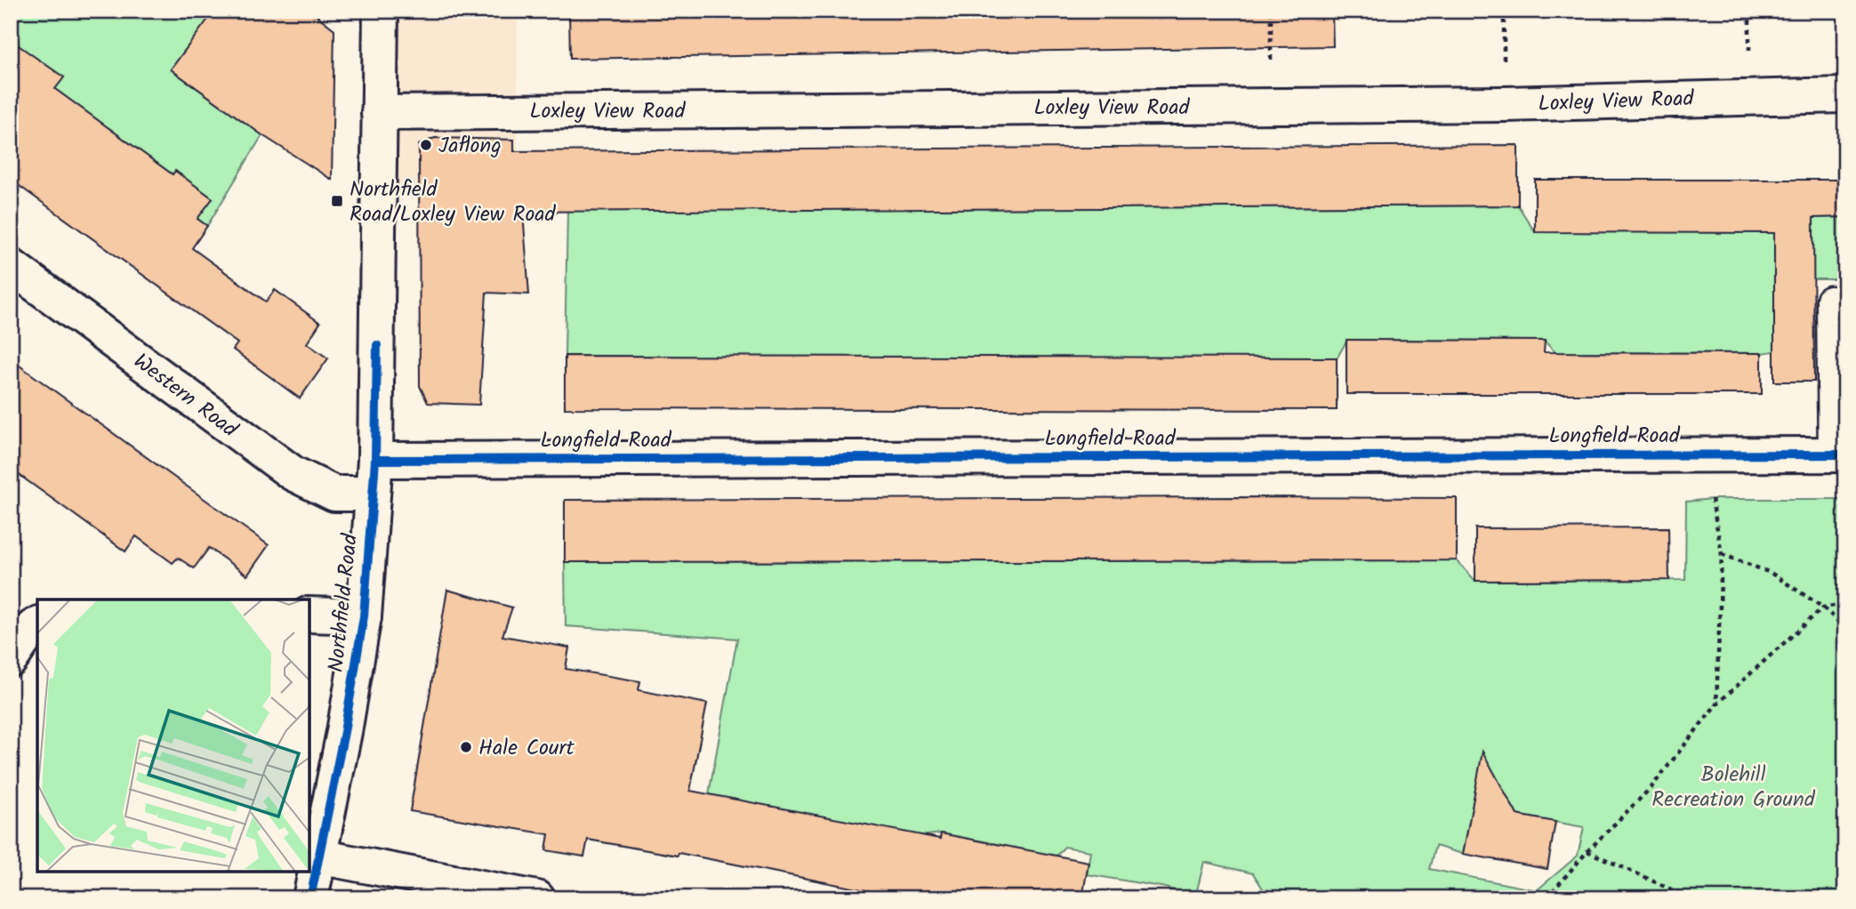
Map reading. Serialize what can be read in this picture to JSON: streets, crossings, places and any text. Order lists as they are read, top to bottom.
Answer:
{
  "streets": {
    "street": [
      "Loxley View Road",
      "Western Road",
      "Longfield Road",
      "Northfield Road"
    ]
  },
  "crossings": [
    ["Loxley View Road", "Northfield Road"],
    ["Western Road", "Northfield Road"],
    ["Longfield Road", "Northfield Road"]
  ],
  "parks": ["Bolehill Recreation Ground"],
  "places": {
    "other": ["Jaflong", "Hale Court"],
    "transit": ["Northfield Road/Loxley View Road"]
  }
}
